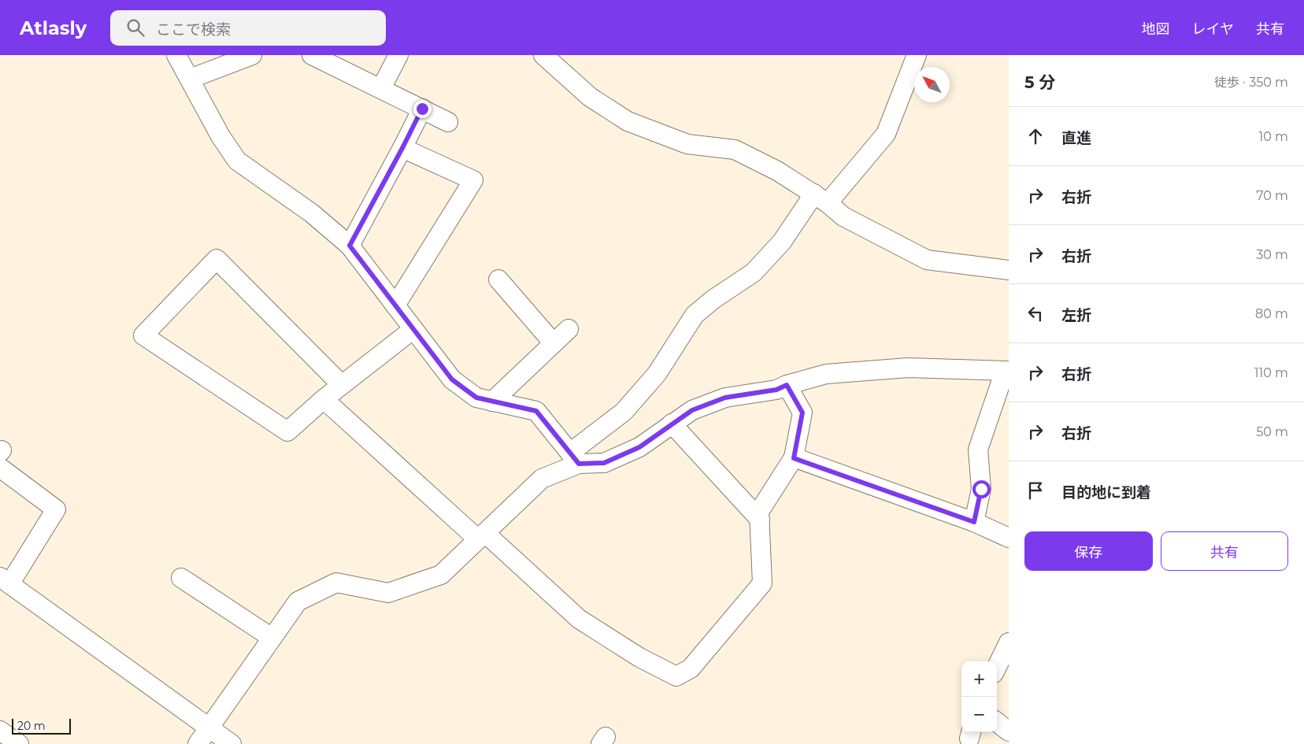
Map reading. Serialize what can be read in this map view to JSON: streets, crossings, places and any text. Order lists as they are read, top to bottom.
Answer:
{
  "scale_bar": "20 m",
  "north": "top left",
  "page": {
    "header": "Atlasly",
    "search": "ここで検索",
    "nav": ["地図", "レイヤ", "共有"],
    "heading": ["5 分", "徒歩 · 350 m"],
    "list": [
      ["直進", "10 m"],
      ["右折", "70 m"],
      ["右折", "30 m"],
      ["左折", "80 m"],
      ["右折", "110 m"],
      ["右折", "50 m"],
      "目的地に到着"
    ],
    "buttons": ["保存", "共有"],
    "map_buttons": ["+", "−"],
    "scale": "20 m"
  }
}
